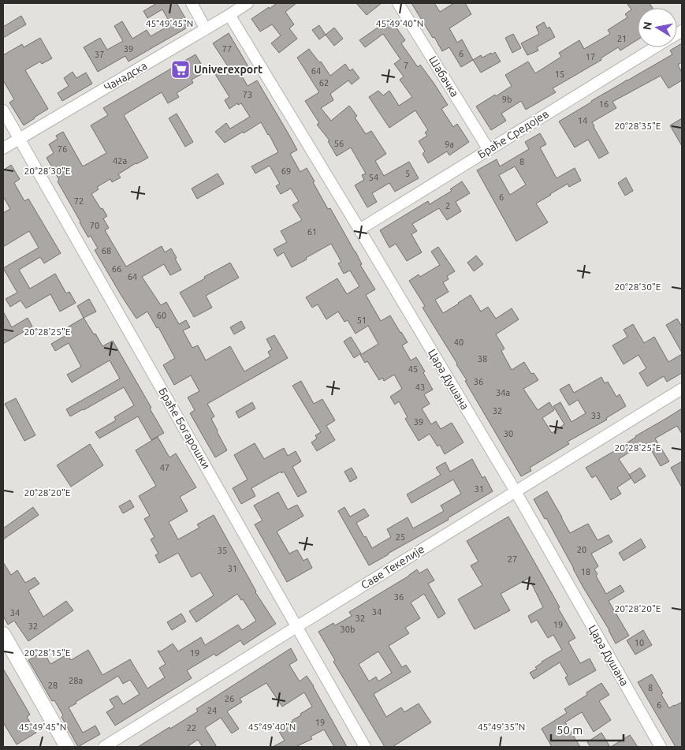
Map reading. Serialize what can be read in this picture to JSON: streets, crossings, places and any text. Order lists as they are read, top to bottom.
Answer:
{
  "streets": {
    "street": [
      "Чанадска",
      "Шабачка",
      "Браће Средојев",
      "Цара Душана",
      "Браће Богарошки",
      "Саве Текелије"
    ]
  },
  "crossings": [
    ["Чанадска", "Цара Душана"],
    ["Чанадска", "Браће Богарошки"],
    ["Шабачка", "Браће Средојев"],
    ["Браће Средојев", "Цара Душана"],
    ["Цара Душана", "Саве Текелије"],
    ["Браће Богарошки", "Саве Текелије"]
  ],
  "places": {
    "supermarket": ["Univerexport"]
  },
  "house_numbers": [
    "21",
    "39",
    "77",
    "6",
    "37",
    "17",
    "7",
    "64",
    "15",
    "62",
    "73",
    "9b",
    "16",
    "14",
    "56",
    "9a",
    "76",
    "42a",
    "8",
    "69",
    "5",
    "54",
    "6",
    "72",
    "2",
    "70",
    "61",
    "68",
    "66",
    "64",
    "60",
    "51",
    "40",
    "38",
    "45",
    "36",
    "43",
    "34a",
    "32",
    "33",
    "39",
    "30",
    "47",
    "31",
    "25",
    "20",
    "35",
    "27",
    "31",
    "18",
    "36",
    "34",
    "34",
    "32",
    "19",
    "32",
    "30b",
    "10",
    "19",
    "28a",
    "28",
    "8",
    "26",
    "6",
    "24",
    "19",
    "22"
  ],
  "scale_bar": "50 m",
  "north": "left",
  "coordinates": [
    "45°49'45\"N",
    "45°49'40\"N",
    "20°28'35\"E",
    "20°28'30\"E",
    "20°28'25\"E",
    "20°28'20\"E",
    "20°28'15\"E",
    "45°49'35\"N"
  ]
}
